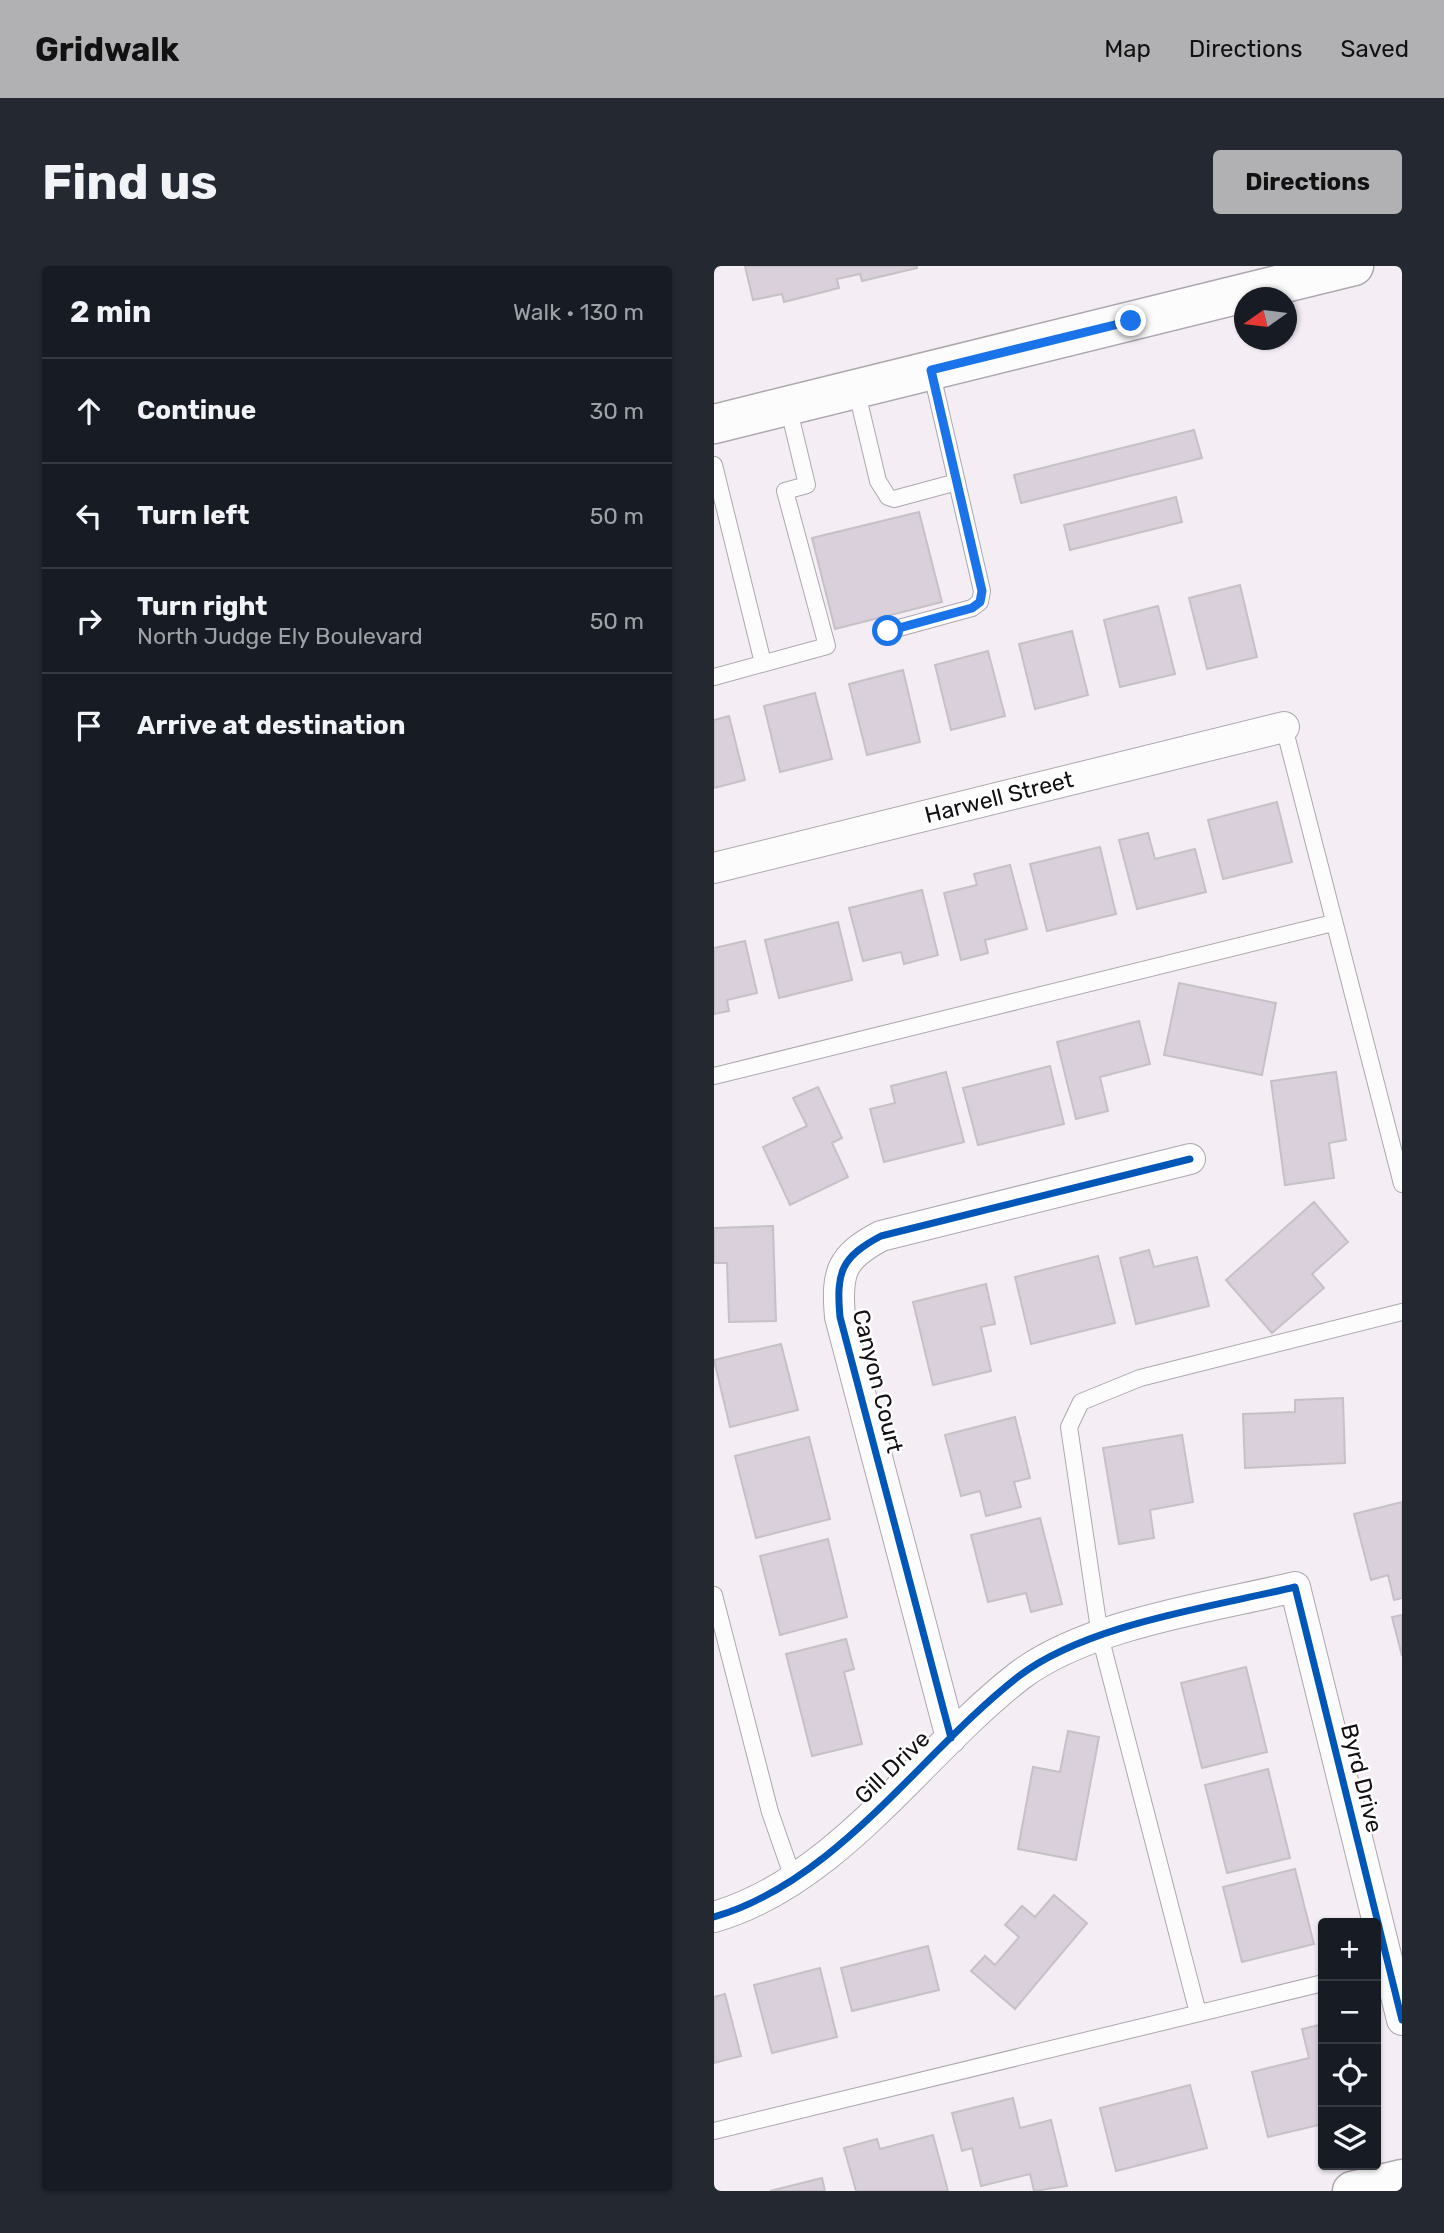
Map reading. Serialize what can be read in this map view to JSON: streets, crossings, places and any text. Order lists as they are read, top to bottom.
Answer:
{
  "streets": {
    "street": [
      "Harwell Street",
      "Canyon Court",
      "Gill Drive",
      "Byrd Drive"
    ]
  },
  "crossings": [
    ["Canyon Court", "Gill Drive"],
    ["Gill Drive", "Byrd Drive"]
  ],
  "north": "left",
  "page": {
    "header": "Gridwalk",
    "nav": ["Map", "Directions", "Saved"],
    "buttons": "Directions",
    "title": "Find us",
    "heading": ["2 min", "Walk · 130 m"],
    "list": [
      ["Continue", "30 m"],
      ["Turn left", "50 m"],
      ["Turn right", "North Judge Ely Boulevard", "50 m"],
      "Arrive at destination"
    ],
    "map_buttons": ["+", "−"]
  }
}
